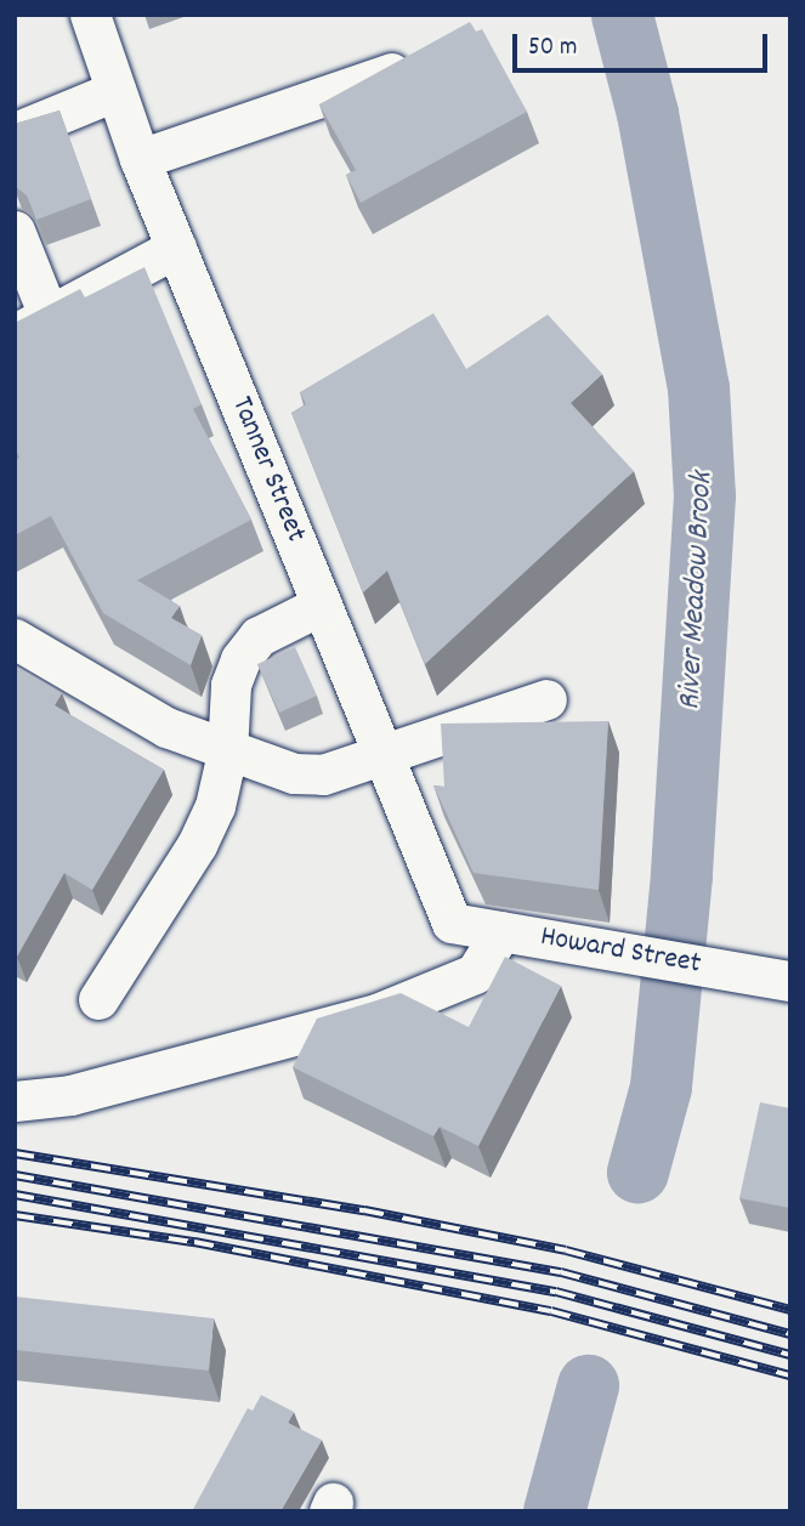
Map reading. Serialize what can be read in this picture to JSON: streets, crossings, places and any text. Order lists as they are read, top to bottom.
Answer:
{
  "streets": {
    "street": ["Tanner Street", "Howard Street"]
  },
  "crossings": [
    ["Tanner Street", "Howard Street"]
  ],
  "water": ["River Meadow Brook"],
  "scale_bar": "50 m"
}
